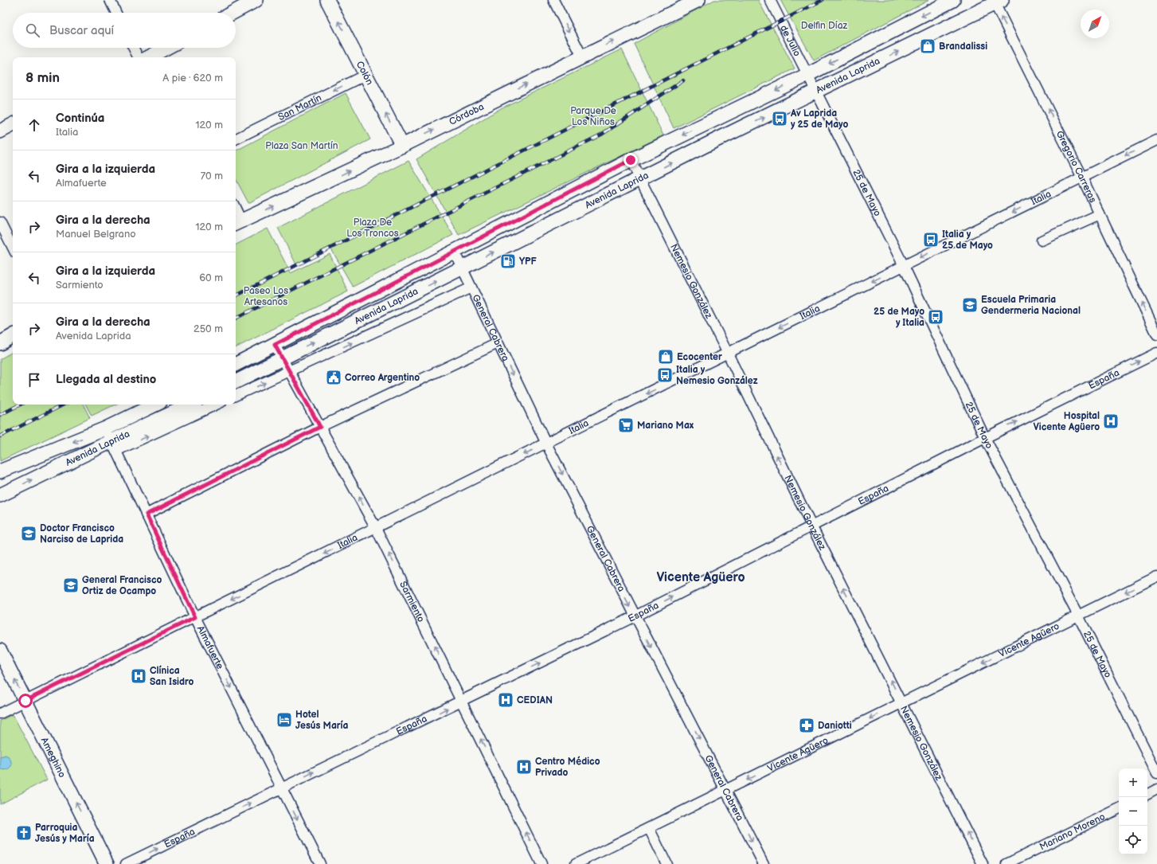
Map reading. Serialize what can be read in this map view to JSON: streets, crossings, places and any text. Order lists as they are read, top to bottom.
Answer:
{
  "streets": {
    "main road": [
      "Colón",
      "Avenida Laprida",
      "Córdoba",
      "Ameghino"
    ],
    "street": [
      "9 de Julio",
      "San Martín",
      "Gregorio Carreras",
      "25 de Mayo",
      "Italia",
      "Nemesio González",
      "General Cabrera",
      "España",
      "Sarmiento",
      "Vicente Agüero",
      "Almafuerte",
      "Mariano Moreno"
    ]
  },
  "crossings": [
    ["9 de Julio", "Avenida Laprida"],
    ["9 de Julio", "25 de Mayo"],
    ["Colón", "San Martín"],
    ["Colón", "Córdoba"],
    ["Avenida Laprida", "Gregorio Carreras"],
    ["Avenida Laprida", "25 de Mayo"],
    ["Avenida Laprida", "Nemesio González"],
    ["Avenida Laprida", "General Cabrera"],
    ["Avenida Laprida", "Sarmiento"],
    ["Avenida Laprida", "Almafuerte"],
    ["Gregorio Carreras", "Italia"],
    ["25 de Mayo", "Italia"],
    ["25 de Mayo", "España"],
    ["25 de Mayo", "Vicente Agüero"],
    ["Italia", "Nemesio González"],
    ["Italia", "General Cabrera"],
    ["Italia", "Sarmiento"],
    ["Italia", "Almafuerte"],
    ["Italia", "Ameghino"],
    ["Nemesio González", "España"],
    ["Nemesio González", "Vicente Agüero"],
    ["General Cabrera", "España"],
    ["General Cabrera", "Vicente Agüero"],
    ["España", "Sarmiento"],
    ["España", "Almafuerte"]
  ],
  "one_way": [
    "Colón",
    "San Martín",
    "Córdoba",
    "Gregorio Carreras",
    "Italia",
    "Nemesio González",
    "General Cabrera",
    "España",
    "Sarmiento",
    "Vicente Agüero",
    "Almafuerte",
    "Ameghino"
  ],
  "districts": ["Vicente Agüero"],
  "parks": [
    "Delfin Díaz",
    "Parque De Los Niños",
    "Plaza San Martín",
    "Plaza De Los Troncos",
    "Paseo Los Artesanos"
  ],
  "places": {
    "shop": ["Brandalissi", "Ecocenter"],
    "bus stop": [
      "Av Laprida y 25 de Mayo",
      "Italia y 25 de Mayo",
      "25 de Mayo y Italia",
      "Italia y Nemesio González"
    ],
    "fuel station": ["YPF"],
    "school or university": ["Escuela Primaria Gendermeria Nacional", "Doctor Francisco Narciso de Laprida", "General Francisco Ortiz de Ocampo"],
    "public building": ["Correo Argentino"],
    "hospital": [
      "Hospital Vicente Agüero",
      "Clínica San Isidro",
      "CEDIAN",
      "Centro Médico Privado"
    ],
    "supermarket": ["Mariano Max"],
    "hotel": ["Hotel Jesús María"],
    "pharmacy": ["Daniotti"],
    "church": ["Parroquia Jesús y María"]
  },
  "north": "top right",
  "page": {
    "search": "Buscar aquí",
    "heading": ["8 min", "A pie · 620 m"],
    "list": [
      ["Continúa", "Italia", "120 m"],
      ["Gira a la izquierda", "Almafuerte", "70 m"],
      ["Gira a la derecha", "Manuel Belgrano", "120 m"],
      ["Gira a la izquierda", "Sarmiento", "60 m"],
      ["Gira a la derecha", "Avenida Laprida", "250 m"],
      "Llegada al destino"
    ],
    "map_buttons": ["+", "−"]
  }
}
